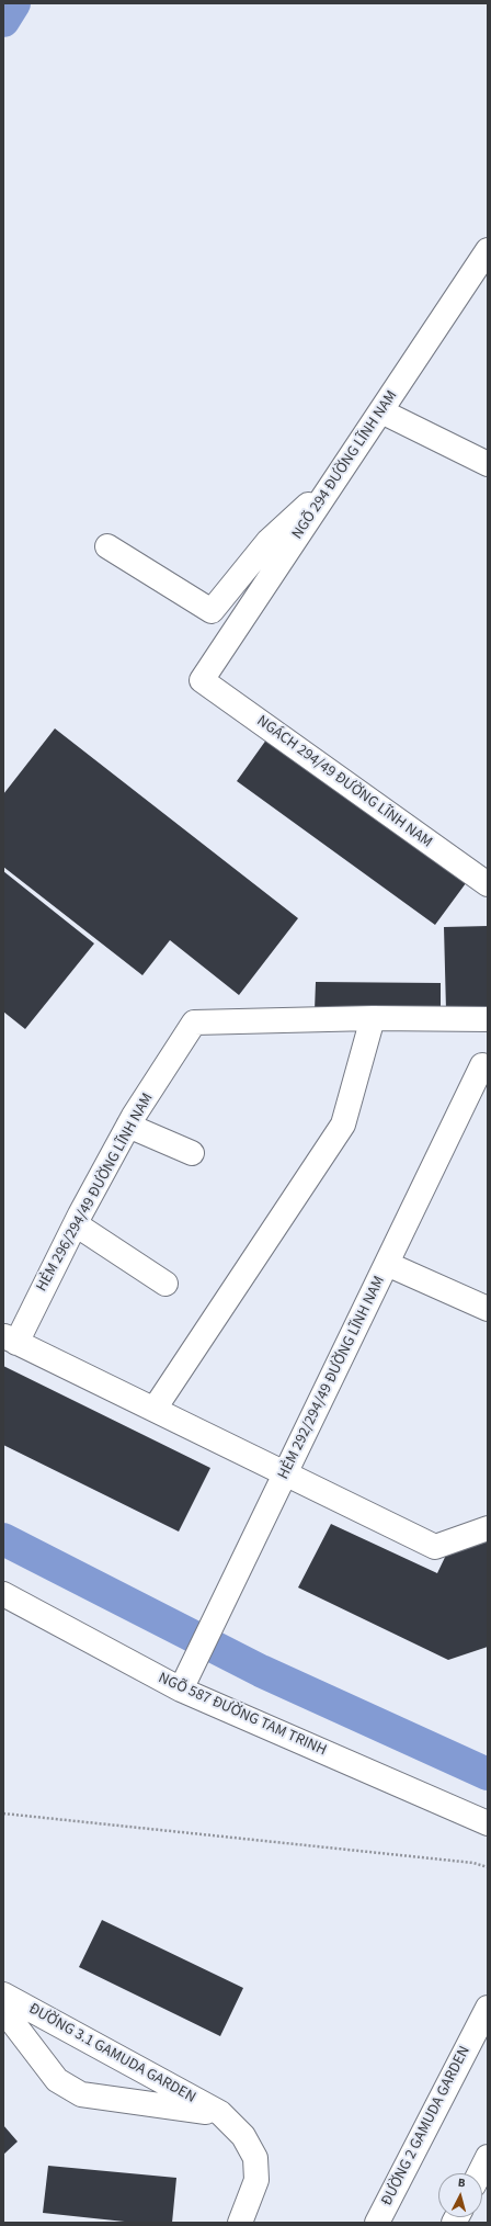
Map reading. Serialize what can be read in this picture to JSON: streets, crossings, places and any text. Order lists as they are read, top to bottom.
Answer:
{
  "streets": {
    "street": [
      "NGÕ 294 ĐƯỜNG LĨNH NAM",
      "NGÁCH 294/49 ĐƯỜNG LĨNH NAM",
      "HẺM 296/294/49 ĐƯỜNG LĨNH NAM",
      "HẺM 292/294/49 ĐƯỜNG LĨNH NAM",
      "NGÕ 587 ĐƯỜNG TAM TRINH",
      "ĐƯỜNG 3.1 GAMUDA GARDEN",
      "ĐƯỜNG 2 GAMUDA GARDEN"
    ]
  },
  "crossings": [
    ["NGÕ 294 ĐƯỜNG LĨNH NAM", "NGÁCH 294/49 ĐƯỜNG LĨNH NAM"],
    ["HẺM 292/294/49 ĐƯỜNG LĨNH NAM", "NGÕ 587 ĐƯỜNG TAM TRINH"]
  ],
  "north": "top"
}
